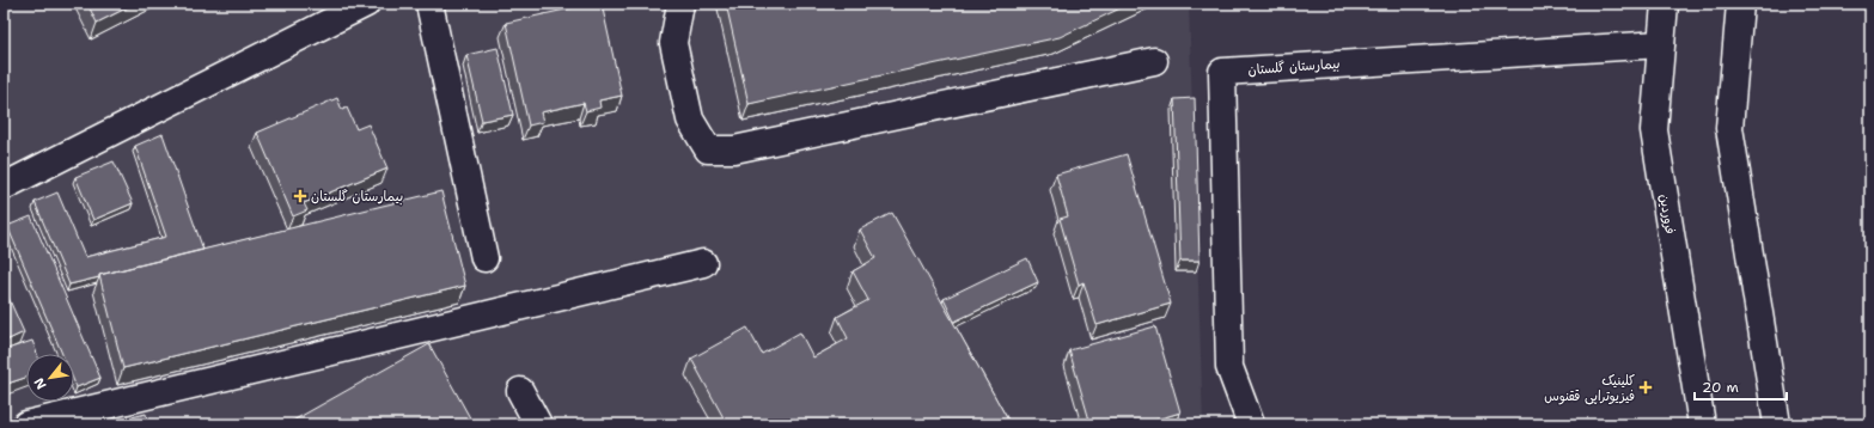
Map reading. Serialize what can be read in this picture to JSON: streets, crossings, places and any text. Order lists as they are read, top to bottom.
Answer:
{
  "streets": {
    "main road": ["بیمارستان گلستان", "فروردین"]
  },
  "crossings": [
    ["بیمارستان گلستان", "فروردین"]
  ],
  "places": {
    "health": ["بیمارستان گلستان", "کلینیک فیزیوتراپی ققنوس"]
  },
  "scale_bar": "20 m",
  "north": "bottom left"
}
